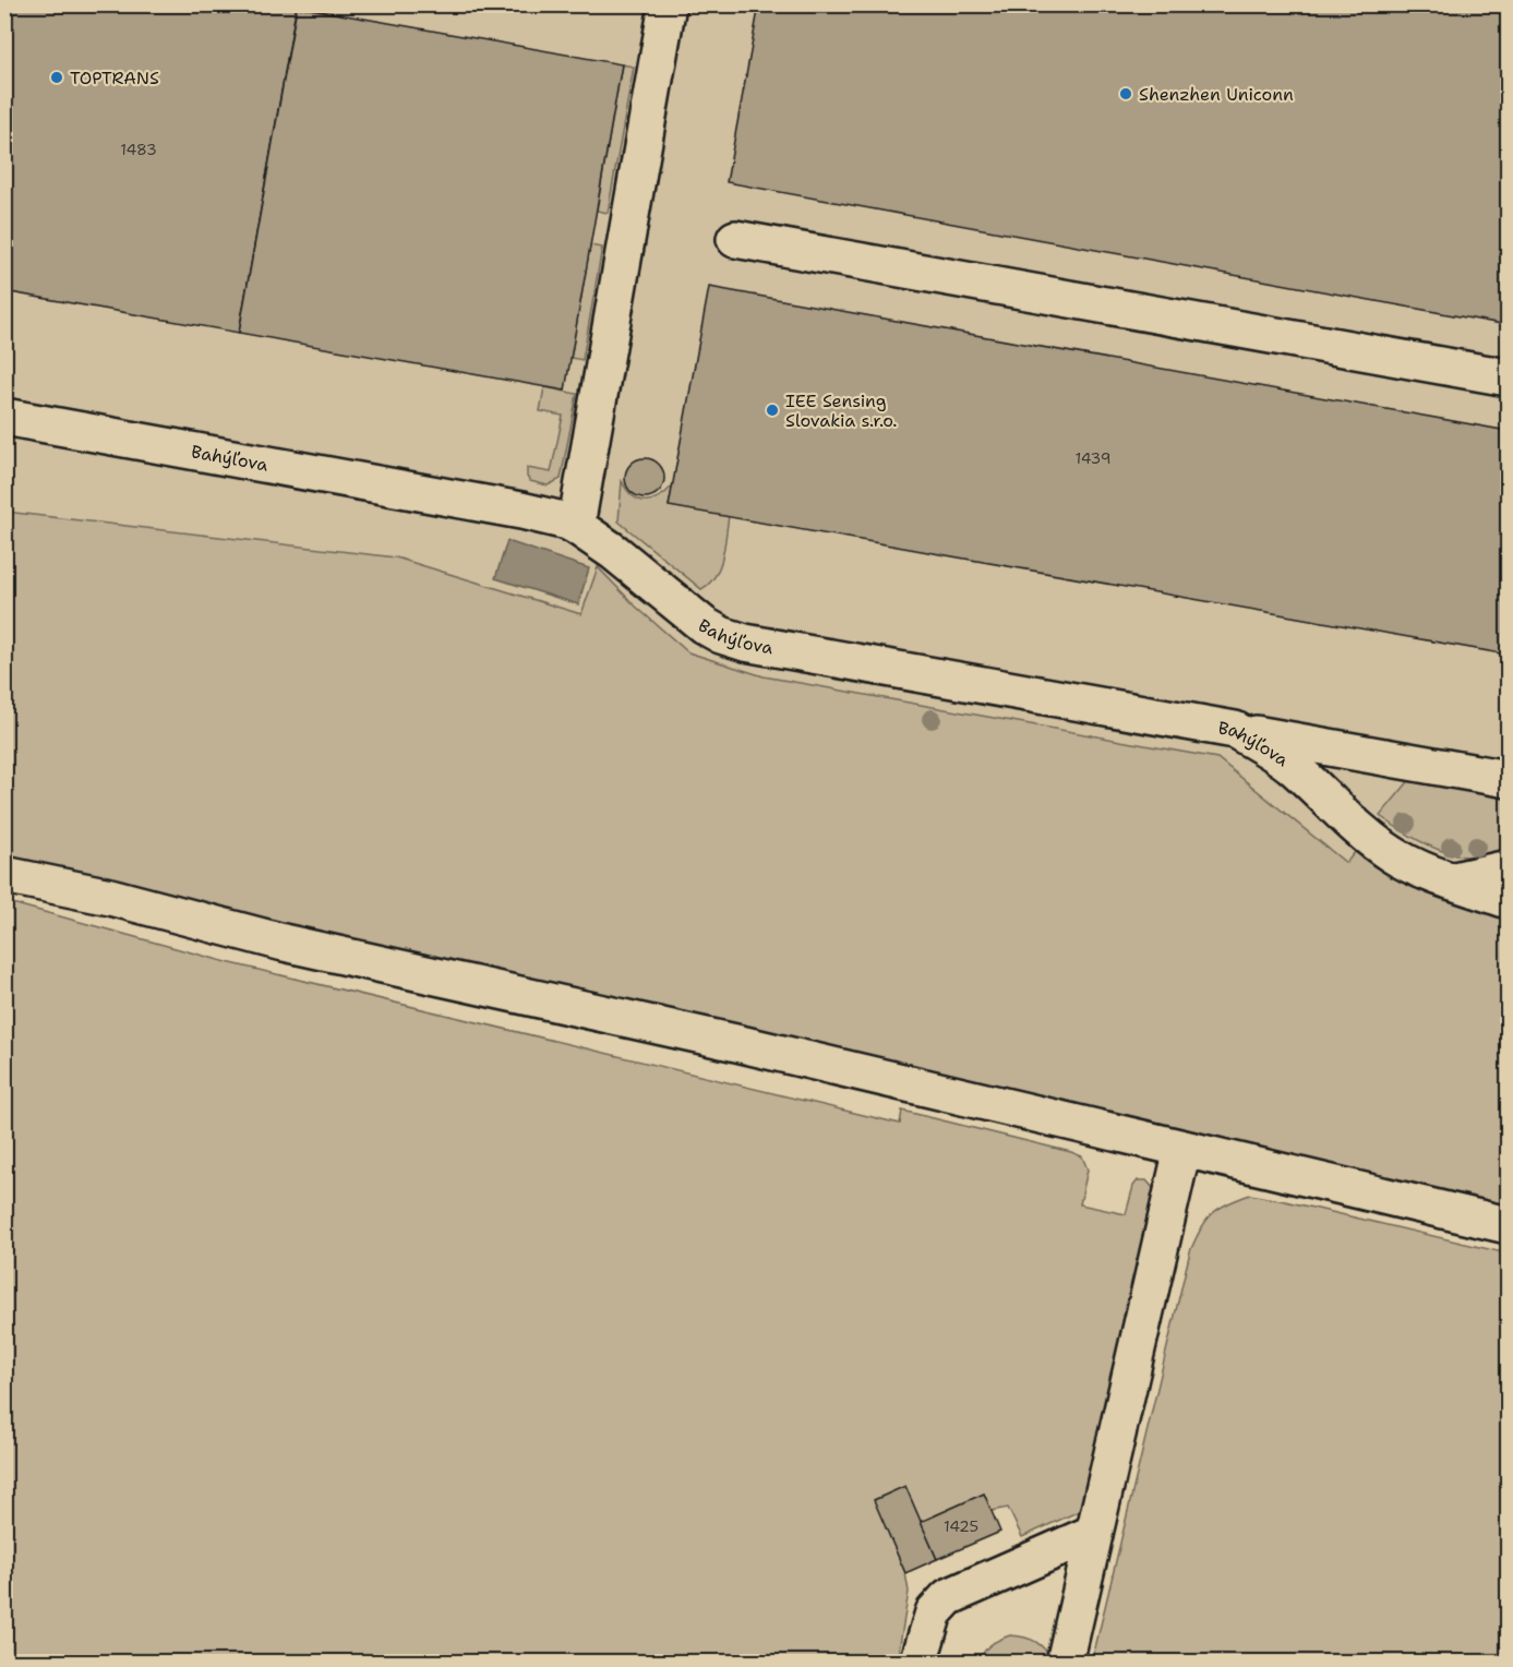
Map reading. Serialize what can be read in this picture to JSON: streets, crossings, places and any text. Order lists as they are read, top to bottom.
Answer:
{
  "streets": {
    "lane": ["Bahýľova"]
  },
  "places": ["TOPTRANS", "Shenzhen Uniconn", "IEE Sensing Slovakia s.r.o."],
  "house_numbers": ["1483", "1439", "1425"]
}
